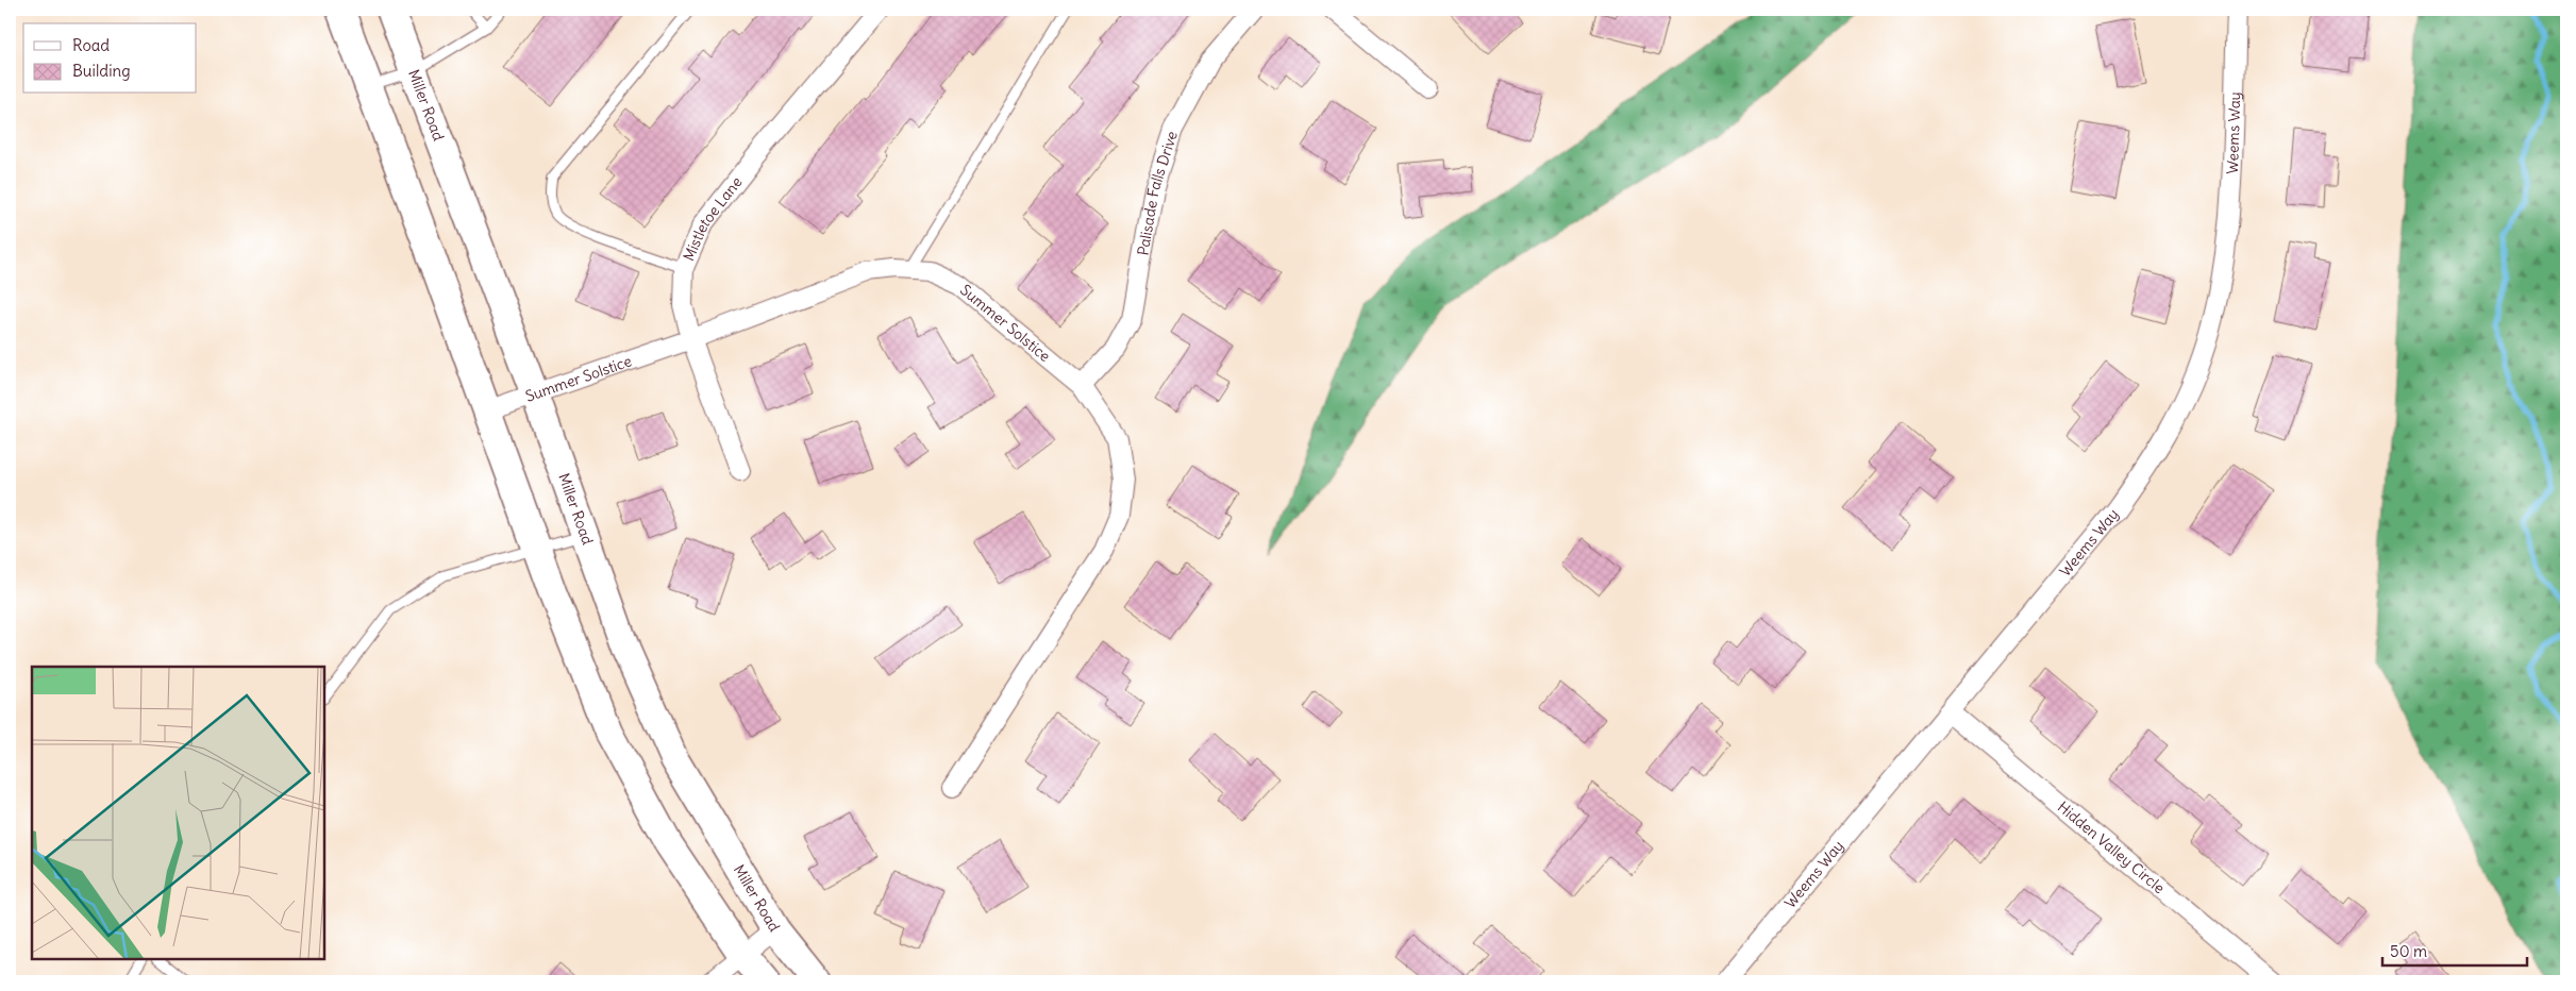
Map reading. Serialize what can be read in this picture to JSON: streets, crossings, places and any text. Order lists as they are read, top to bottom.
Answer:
{
  "streets": {
    "main road": ["Miller Road"],
    "street": [
      "Weems Way",
      "Palisade Falls Drive",
      "Mistletoe Lane",
      "Summer Solstice",
      "Hidden Valley Circle"
    ]
  },
  "crossings": [
    ["Miller Road", "Summer Solstice"],
    ["Weems Way", "Hidden Valley Circle"],
    ["Palisade Falls Drive", "Summer Solstice"],
    ["Mistletoe Lane", "Summer Solstice"]
  ],
  "legend": ["Road", "Building"],
  "scale_bar": "50 m"
}
